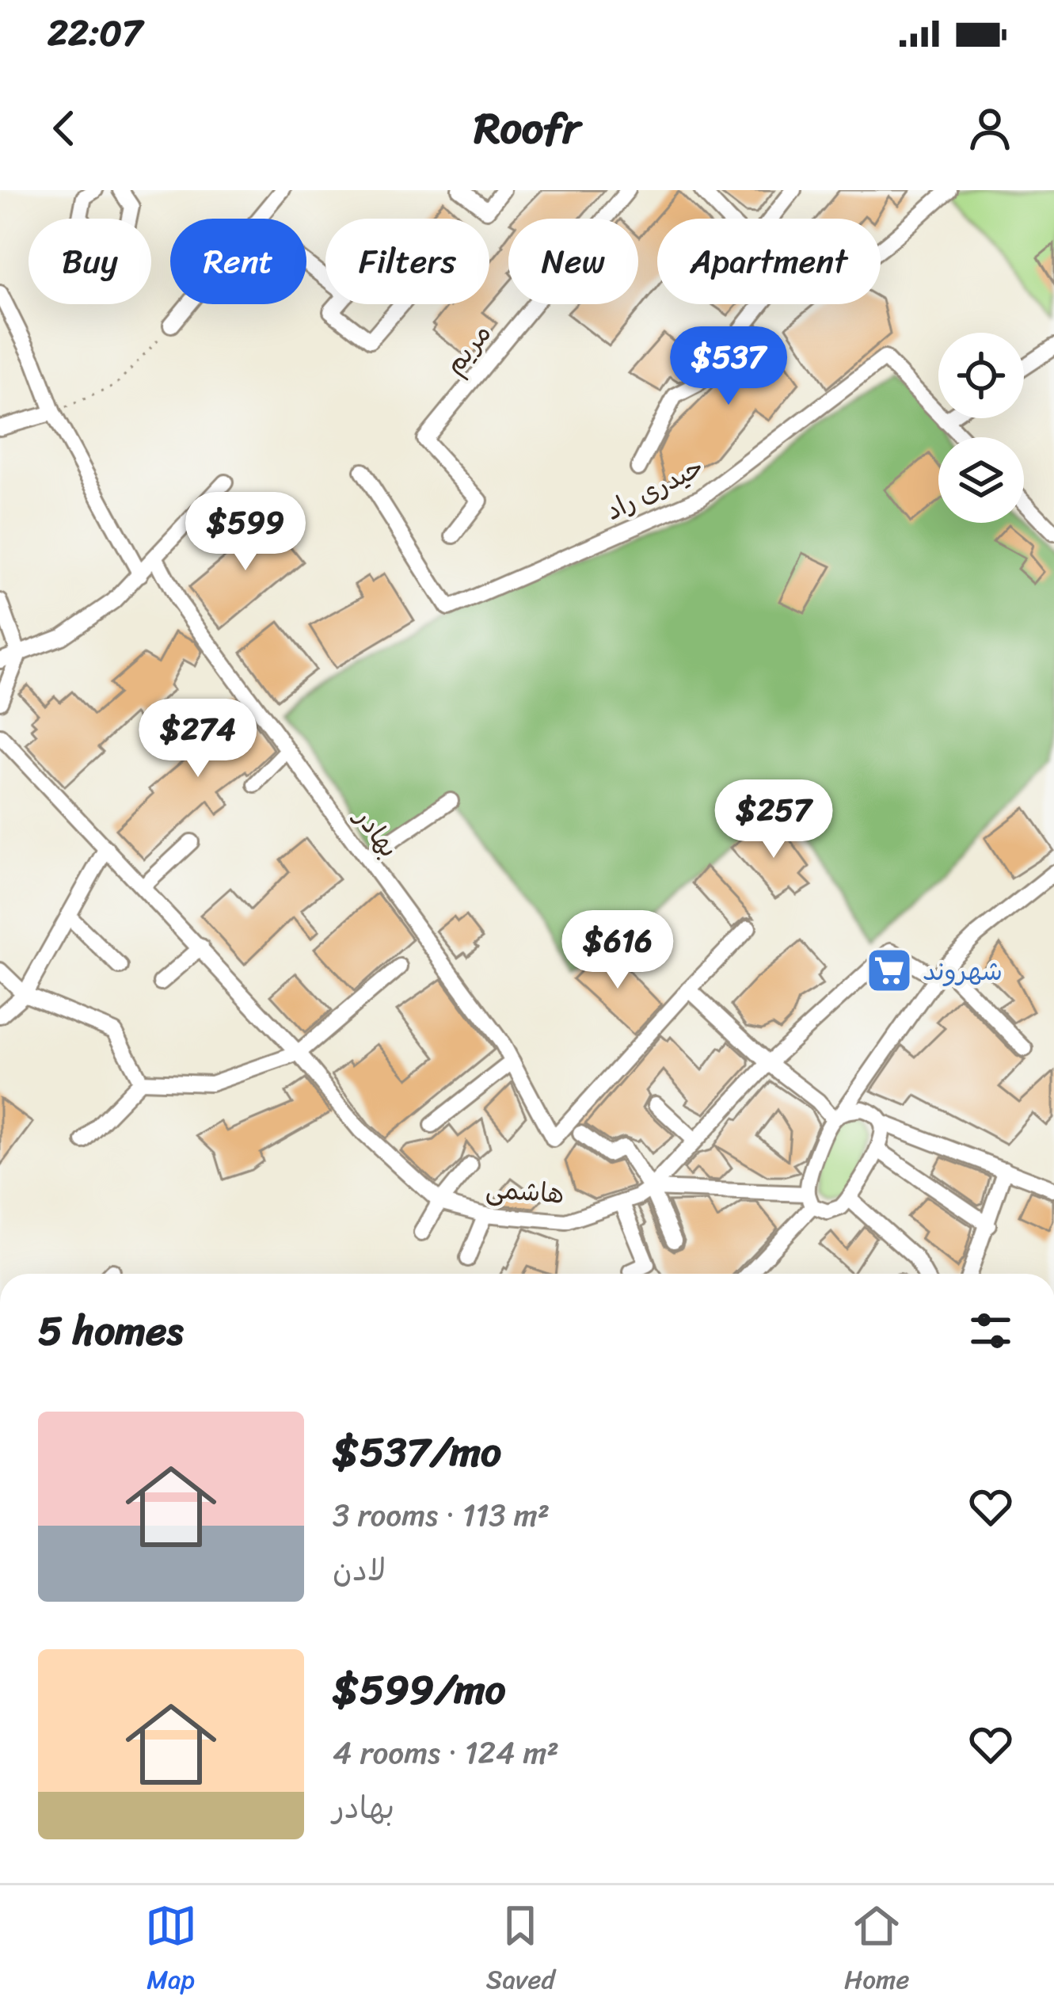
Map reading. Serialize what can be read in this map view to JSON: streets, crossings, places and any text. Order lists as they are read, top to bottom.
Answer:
{
  "streets": {
    "street": [
      "مریم",
      "حیدری راد",
      "بهادر",
      "هاشمی"
    ]
  },
  "places": {
    "supermarket": ["شهروند"]
  },
  "page": {
    "status": "22:07",
    "header": "Roofr",
    "chip": [
      "Buy",
      "Rent",
      "Filters",
      "New",
      "Apartment"
    ],
    "price": [
      "$537",
      "$599",
      "$274",
      "$257",
      "$616"
    ],
    "heading": "5 homes",
    "list": [
      {
        "name": "$537/mo",
        "note": "3 rooms · 113 m² · لادن"
      },
      {
        "name": "$599/mo",
        "note": "4 rooms · 124 m² · بهادر"
      }
    ],
    "tabs": ["Map", "Saved", "Home"]
  }
}
